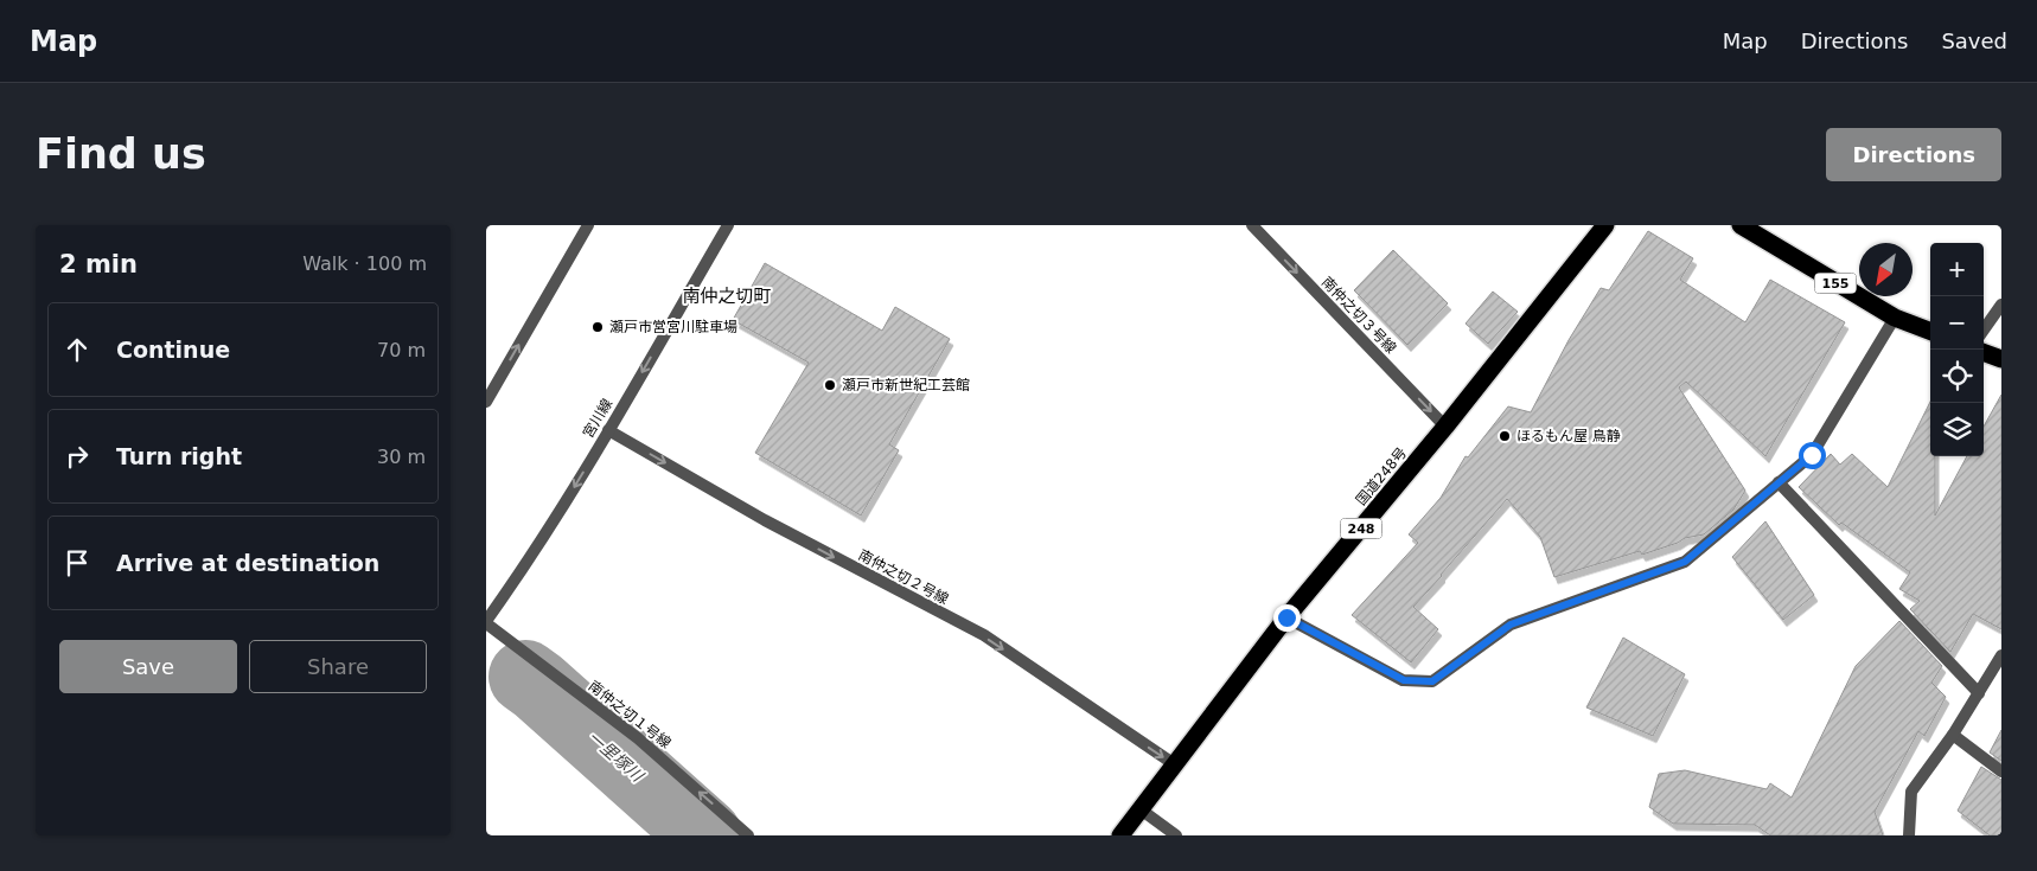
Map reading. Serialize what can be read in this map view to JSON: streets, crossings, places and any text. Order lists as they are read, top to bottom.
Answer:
{
  "streets": {
    "highway": ["155", "国道248号", "248"],
    "street": [
      "南仲之切３号線",
      "宮川線",
      "南仲之切２号線",
      "南仲之切１号線"
    ]
  },
  "crossings": [
    ["南仲之切３号線", "国道248号"],
    ["宮川線", "南仲之切２号線"],
    ["宮川線", "南仲之切１号線"],
    ["国道248号", "南仲之切２号線"]
  ],
  "one_way": [
    "南仲之切３号線",
    "宮川線",
    "南仲之切２号線",
    "南仲之切１号線"
  ],
  "districts": ["南仲之切町"],
  "water": ["一里塚川"],
  "places": ["瀬戸市営宮川駐車場", "瀬戸市新世紀工芸館", "ほるもん屋 鳥静"],
  "north": "bottom left",
  "page": {
    "header": "Map",
    "nav": ["Map", "Directions", "Saved"],
    "buttons": [
      "Directions",
      ["Save", "Share"]
    ],
    "title": "Find us",
    "heading": ["2 min", "Walk · 100 m"],
    "map_buttons": ["+", "−"],
    "list": [
      ["Continue", "70 m"],
      ["Turn right", "30 m"],
      "Arrive at destination"
    ]
  }
}
